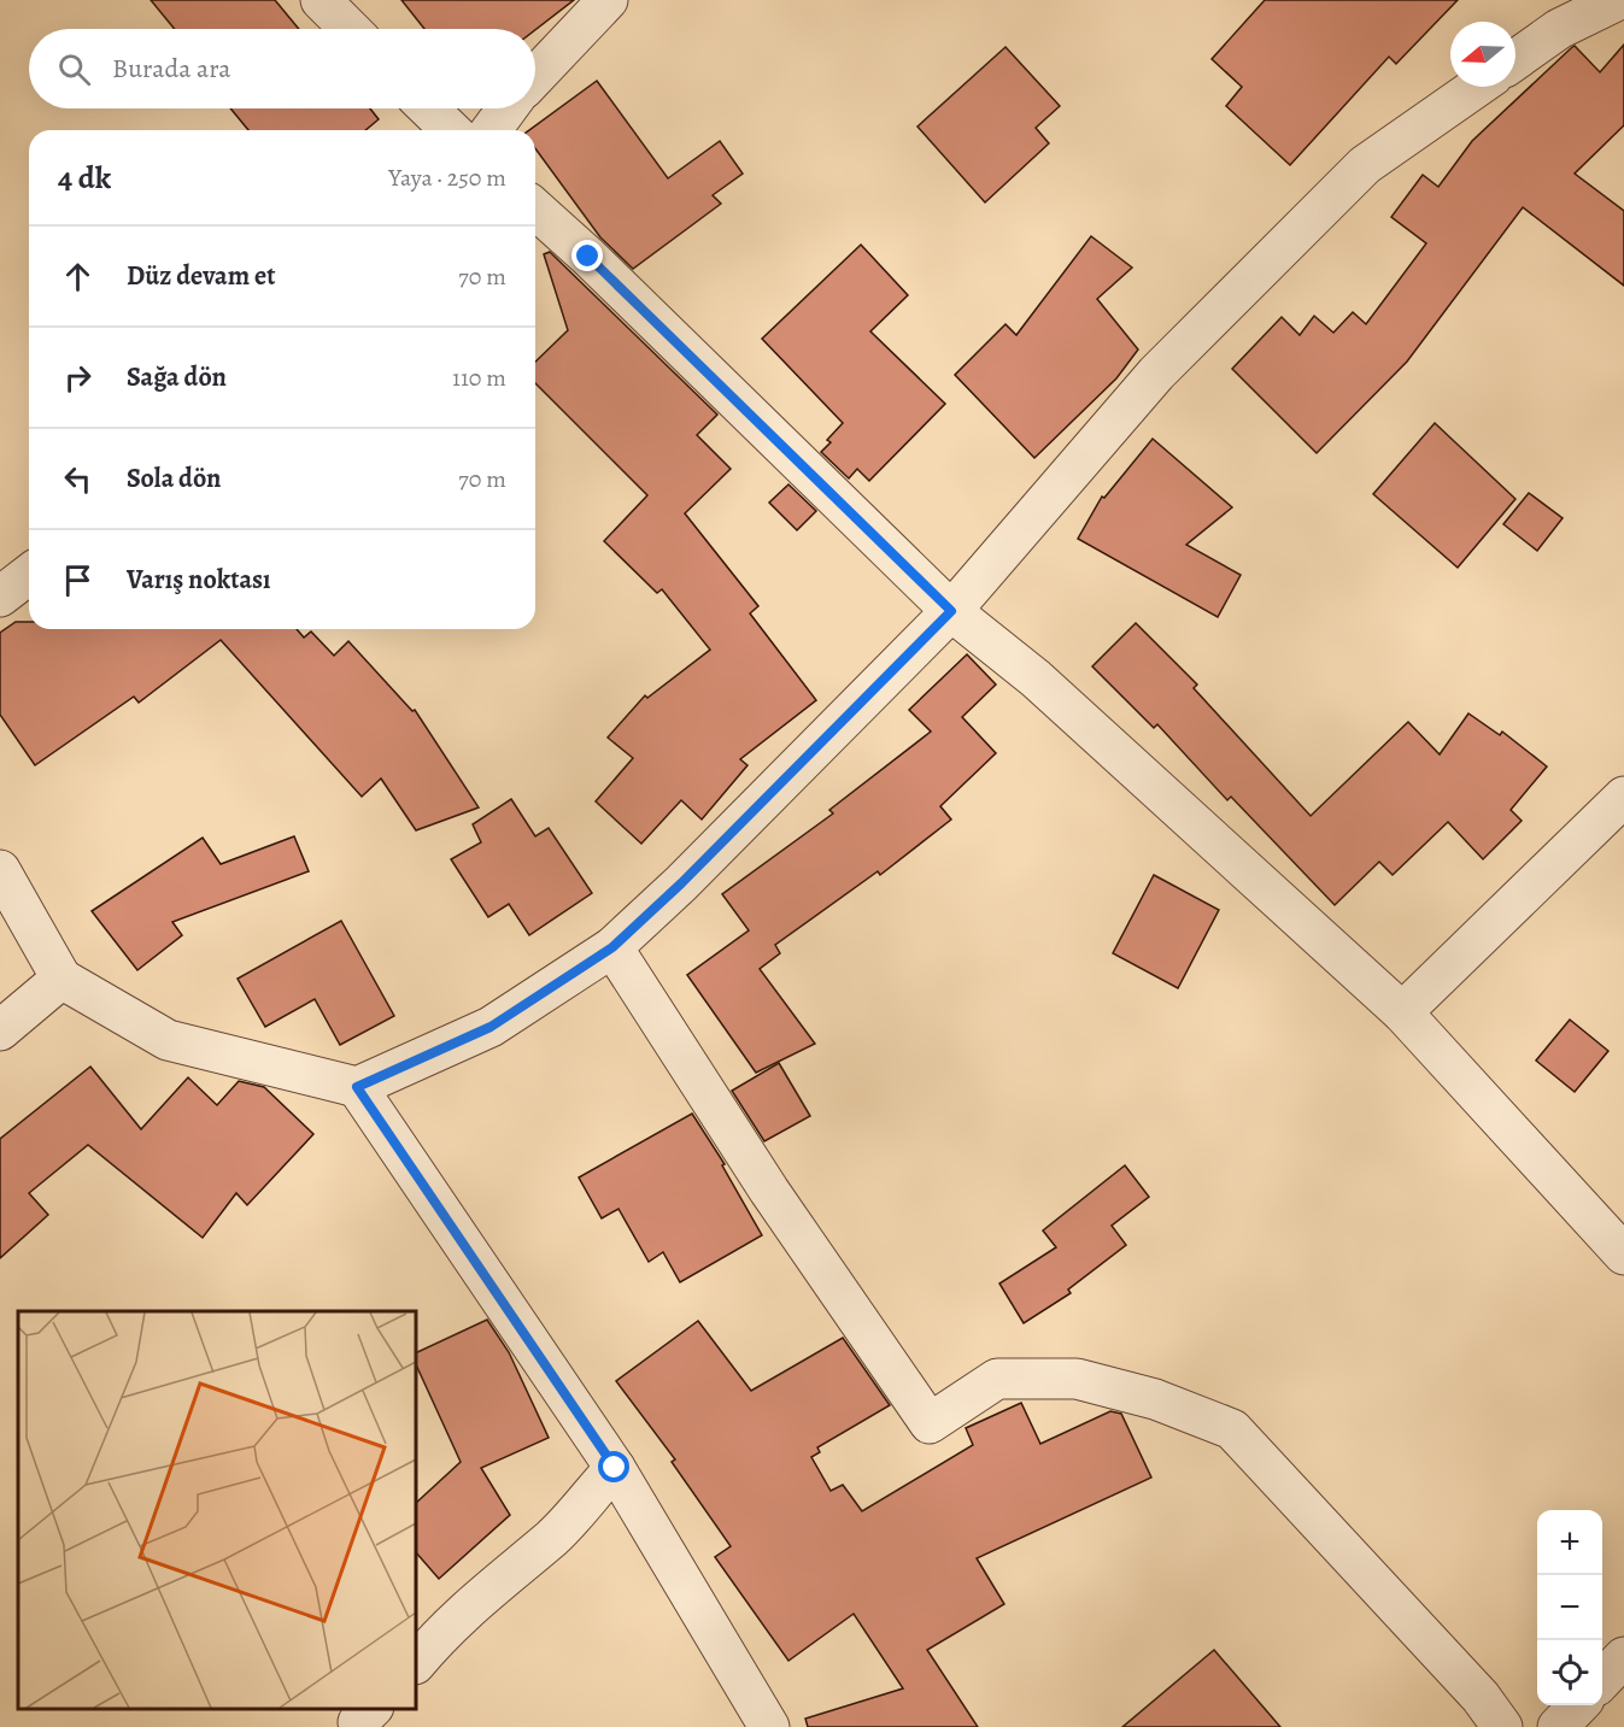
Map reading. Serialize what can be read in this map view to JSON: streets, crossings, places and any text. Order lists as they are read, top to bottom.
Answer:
{
  "north": "left",
  "page": {
    "search": "Burada ara",
    "heading": ["4 dk", "Yaya · 250 m"],
    "list": [
      ["Düz devam et", "70 m"],
      ["Sağa dön", "110 m"],
      ["Sola dön", "70 m"],
      "Varış noktası"
    ],
    "map_buttons": ["+", "−"]
  }
}
